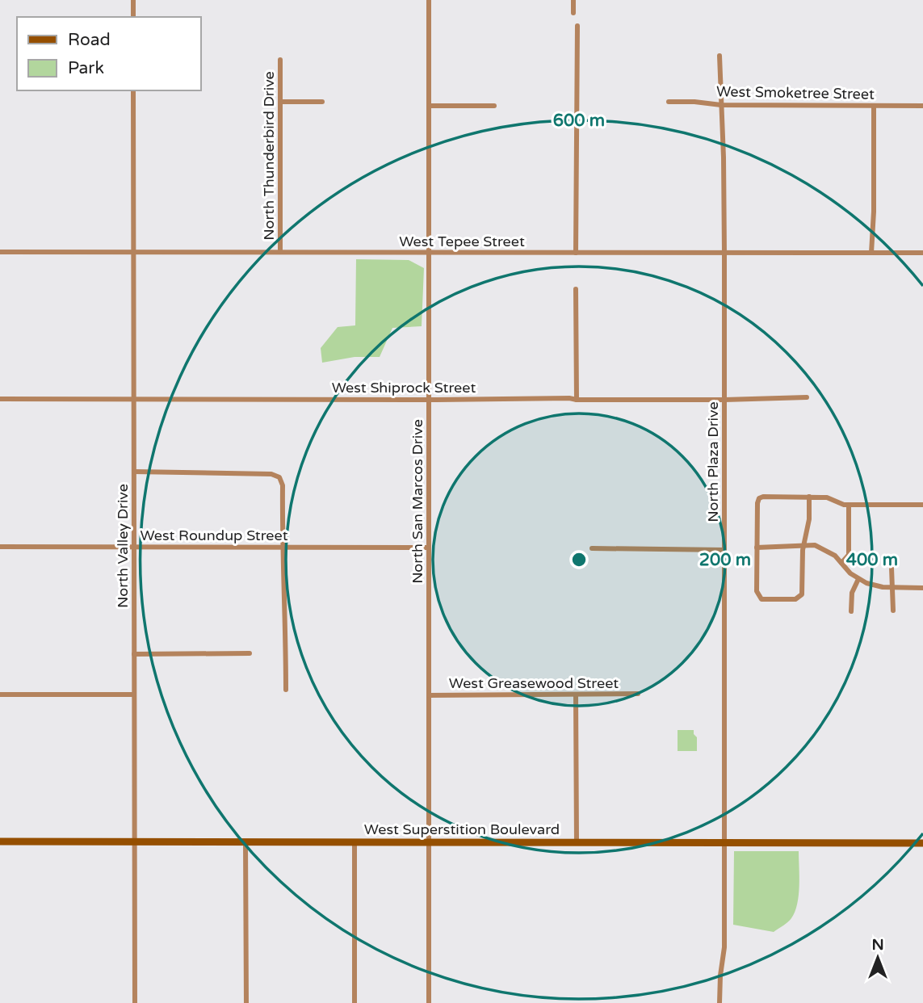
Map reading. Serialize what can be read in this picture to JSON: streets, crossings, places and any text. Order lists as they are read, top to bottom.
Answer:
{
  "streets": {
    "main road": ["West Superstition Boulevard"],
    "street": [
      "West Smoketree Street",
      "North Thunderbird Drive",
      "West Tepee Street",
      "West Shiprock Street",
      "North Plaza Drive",
      "North San Marcos Drive",
      "West Roundup Street",
      "North Valley Drive",
      "West Greasewood Street"
    ]
  },
  "crossings": [
    ["West Smoketree Street", "North Plaza Drive"],
    ["North Thunderbird Drive", "West Tepee Street"],
    ["West Tepee Street", "North Plaza Drive"],
    ["West Tepee Street", "North San Marcos Drive"],
    ["West Tepee Street", "North Valley Drive"],
    ["West Shiprock Street", "North Plaza Drive"],
    ["West Shiprock Street", "North San Marcos Drive"],
    ["West Shiprock Street", "North Valley Drive"],
    ["North Plaza Drive", "West Superstition Boulevard"],
    ["North San Marcos Drive", "West Roundup Street"],
    ["North San Marcos Drive", "West Greasewood Street"],
    ["North San Marcos Drive", "West Superstition Boulevard"],
    ["West Roundup Street", "North Valley Drive"],
    ["North Valley Drive", "West Superstition Boulevard"]
  ],
  "legend": ["Road", "Park"],
  "north": "top",
  "rings": ["600 m", "200 m", "400 m"]
}
